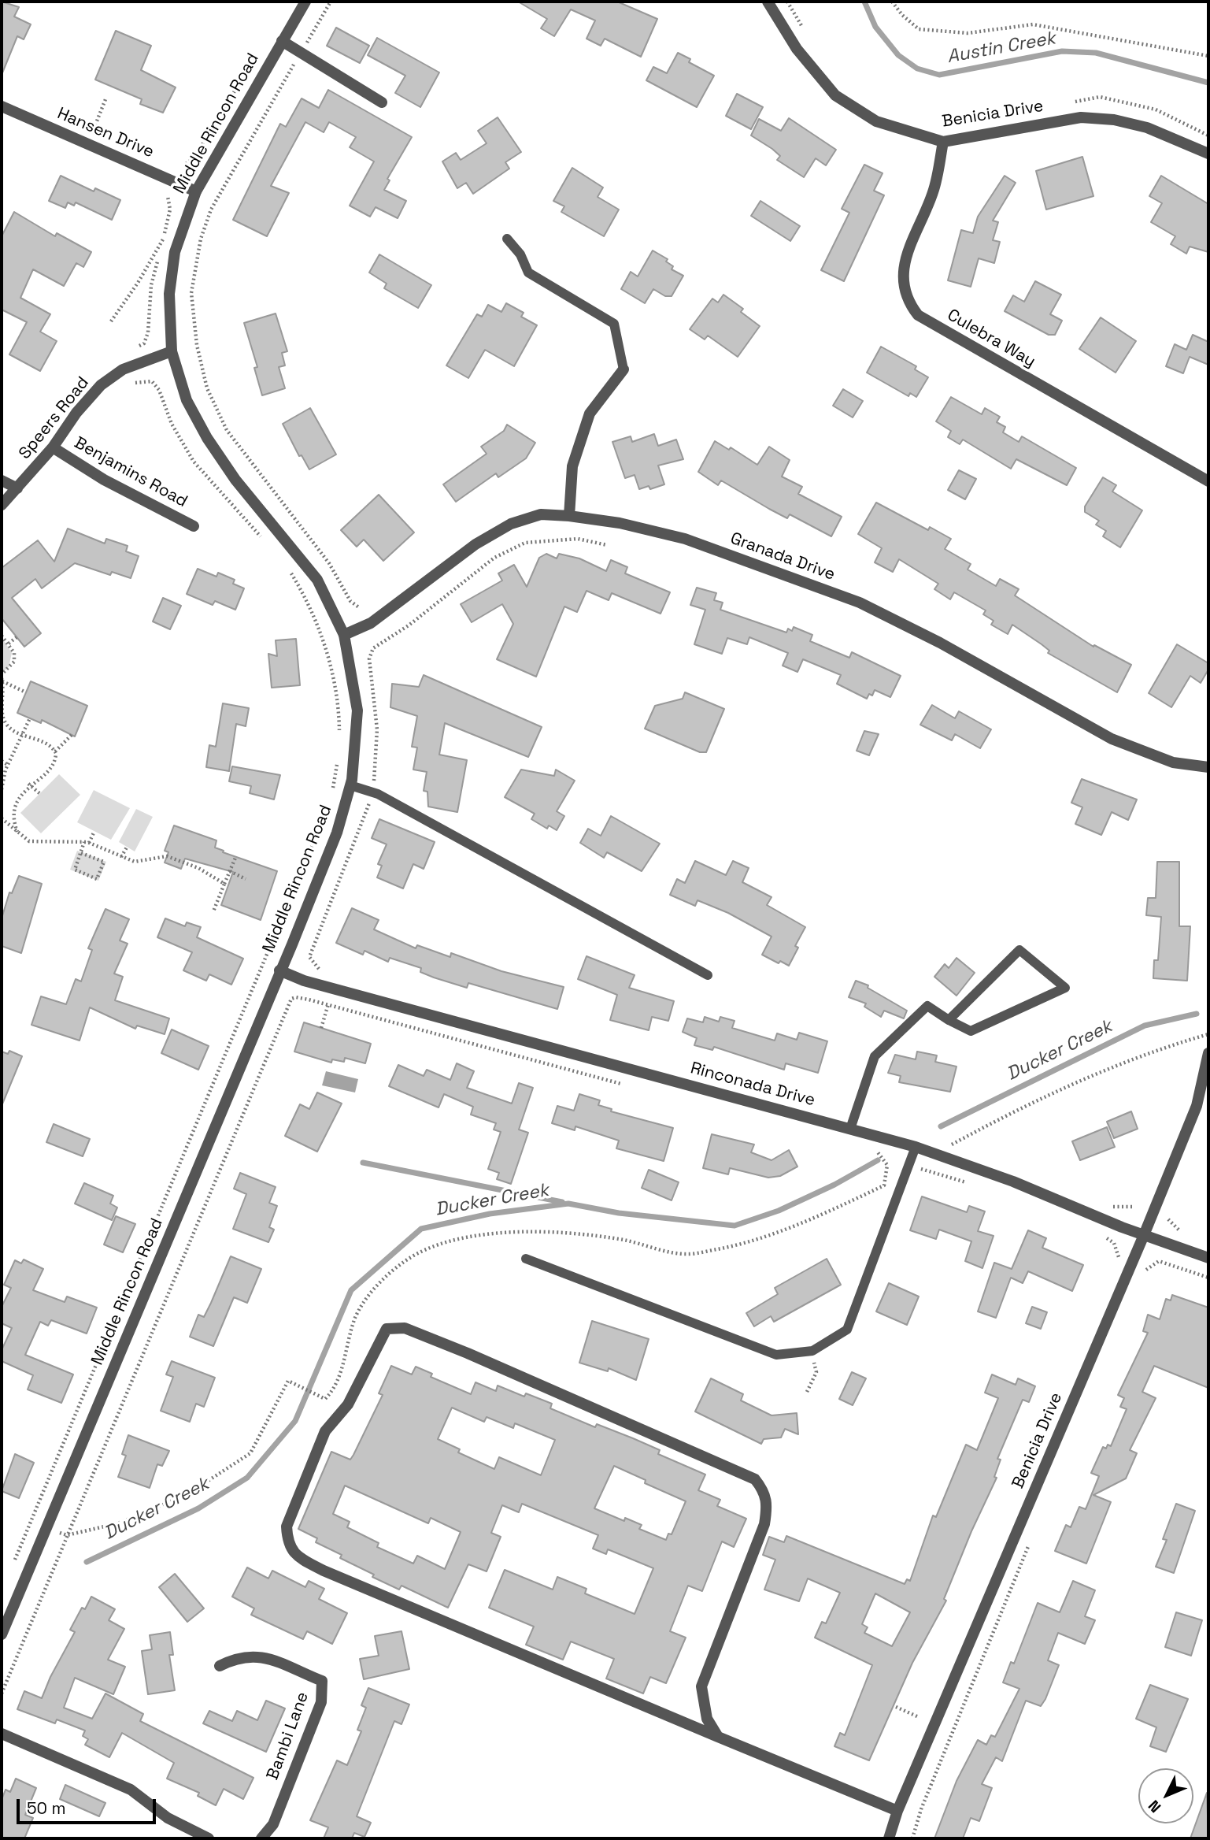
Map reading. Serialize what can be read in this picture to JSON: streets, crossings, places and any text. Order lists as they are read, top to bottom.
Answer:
{
  "streets": {
    "street": [
      "Benicia Drive",
      "Middle Rincon Road",
      "Hansen Drive",
      "Culebra Way",
      "Speers Road",
      "Benjamins Road",
      "Granada Drive",
      "Rinconada Drive",
      "Bambi Lane"
    ]
  },
  "crossings": [
    ["Benicia Drive", "Culebra Way"],
    ["Benicia Drive", "Rinconada Drive"],
    ["Middle Rincon Road", "Hansen Drive"],
    ["Middle Rincon Road", "Speers Road"],
    ["Middle Rincon Road", "Granada Drive"],
    ["Middle Rincon Road", "Rinconada Drive"],
    ["Speers Road", "Benjamins Road"]
  ],
  "water": ["Austin Creek", "Ducker Creek"],
  "scale_bar": "50 m",
  "north": "bottom left"
}
